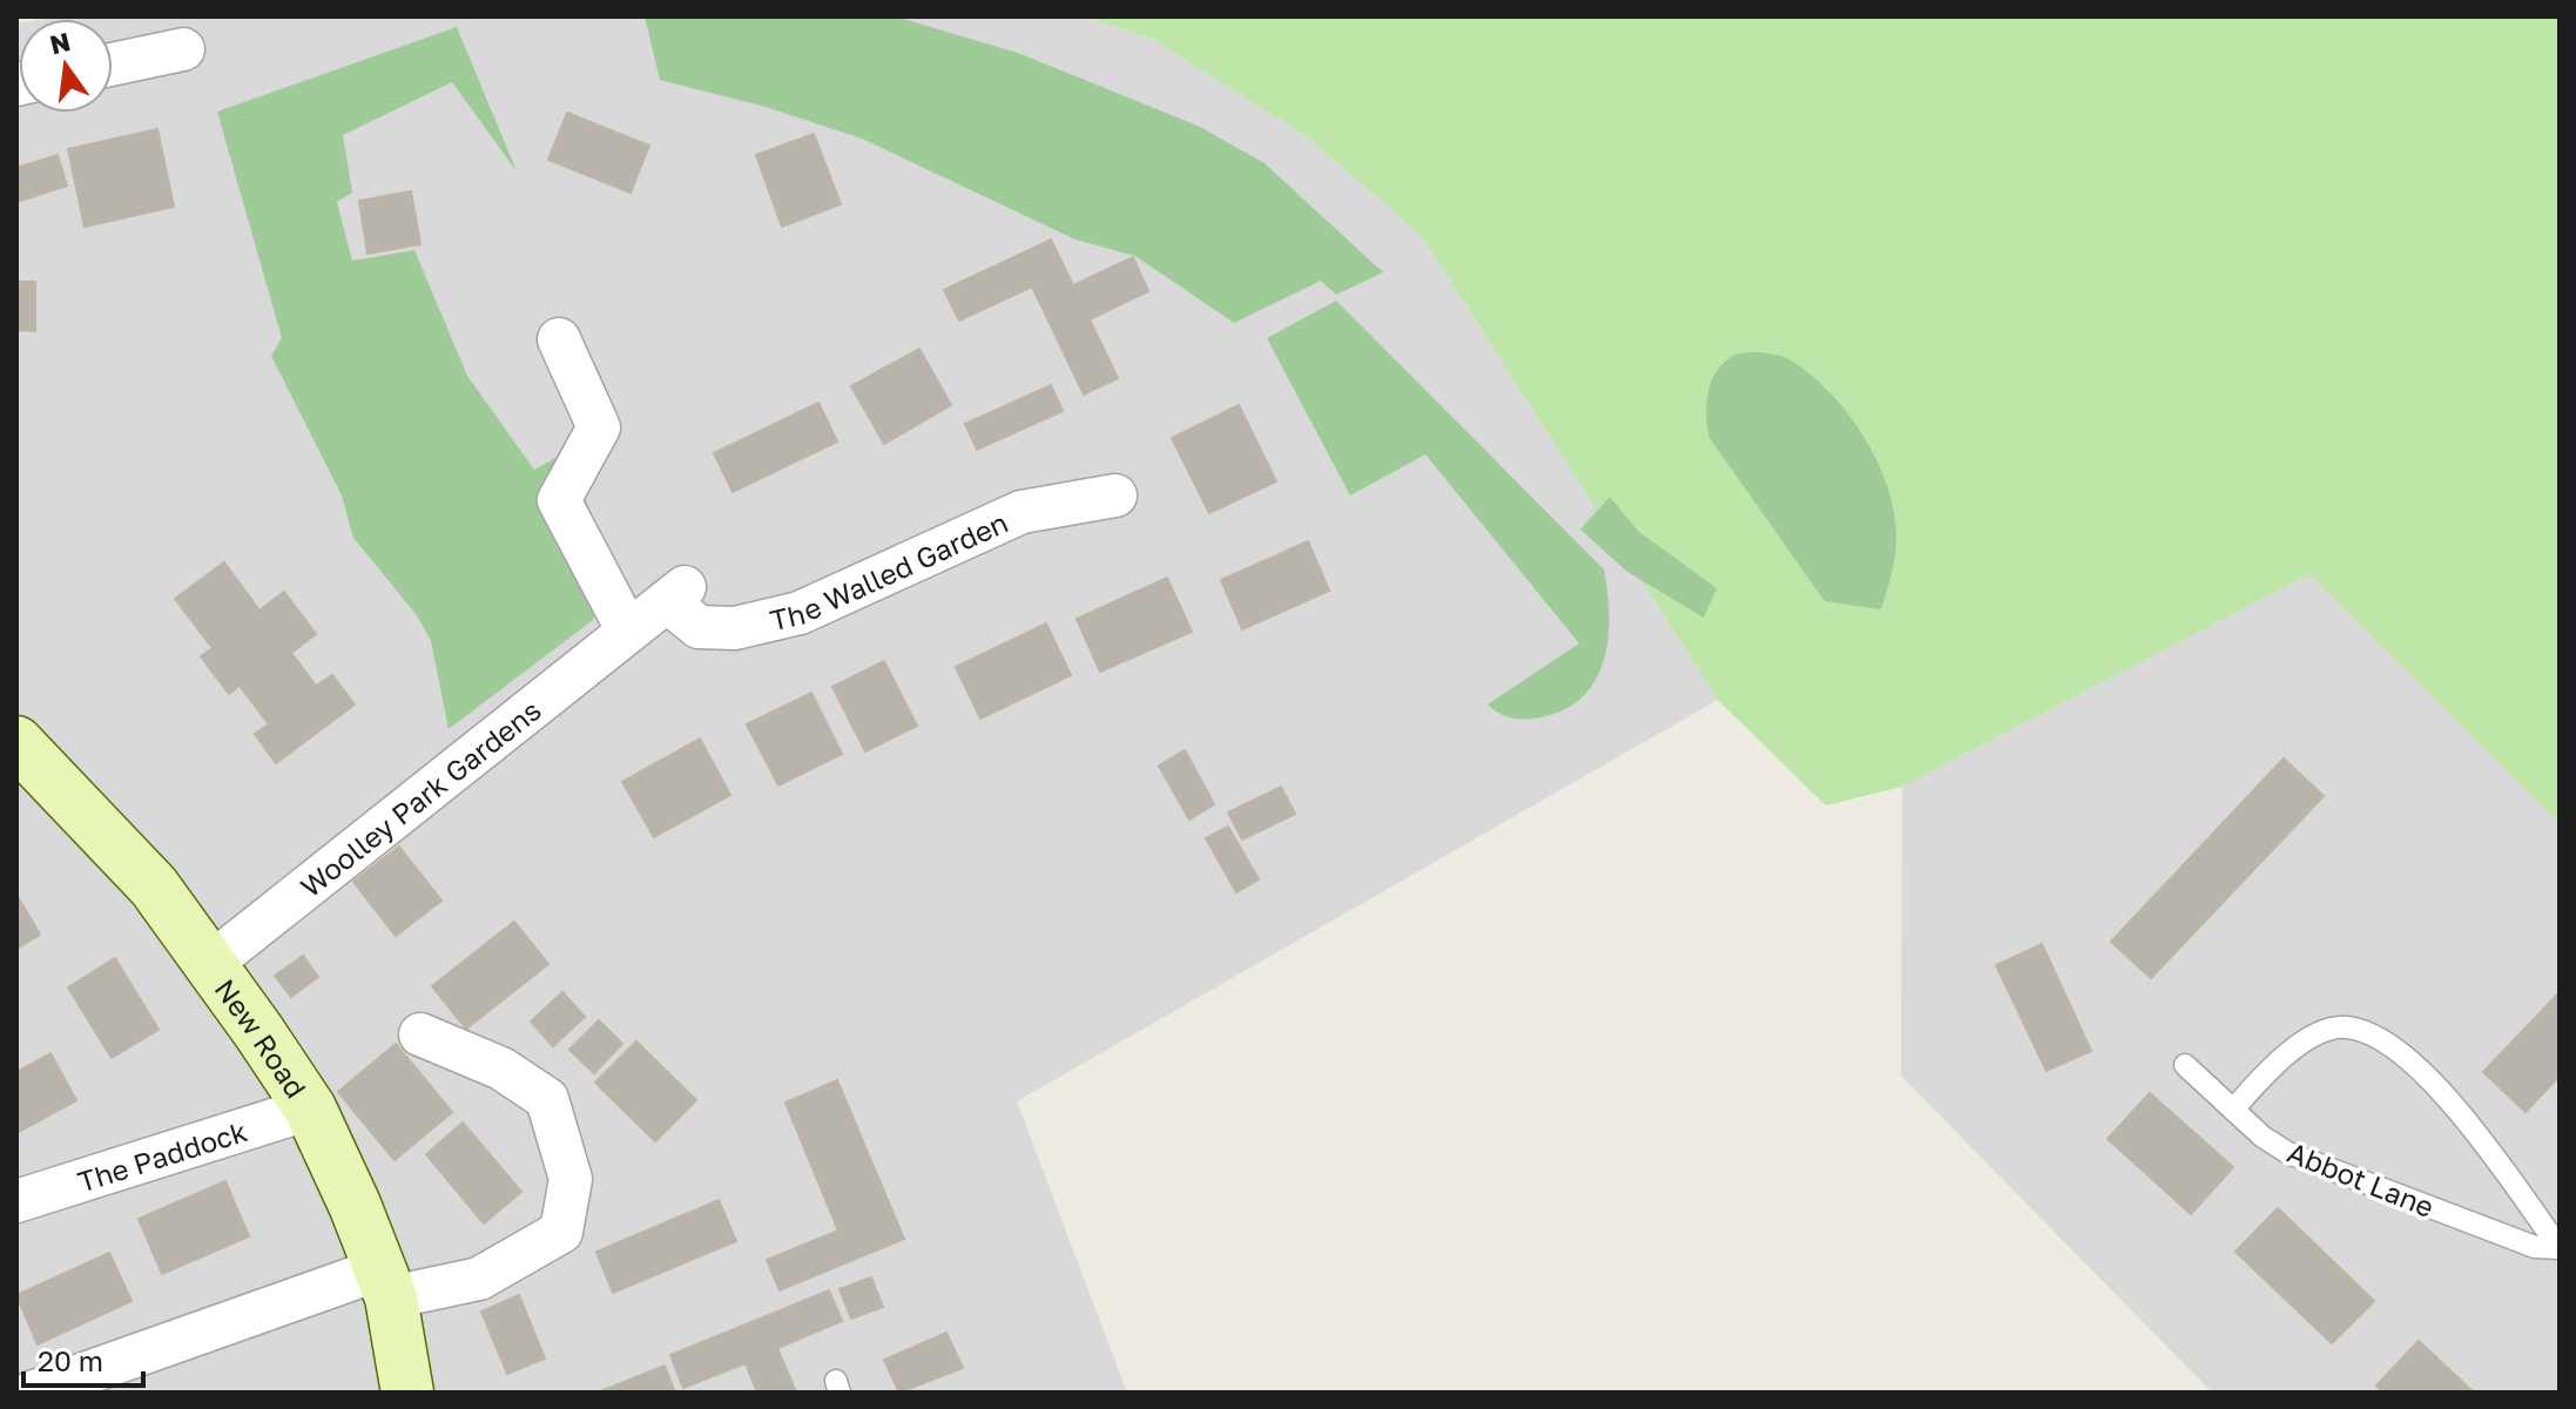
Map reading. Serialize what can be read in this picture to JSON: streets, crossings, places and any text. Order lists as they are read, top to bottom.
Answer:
{
  "streets": {
    "street": [
      "The Walled Garden",
      "Woolley Park Gardens",
      "New Road",
      "The Paddock"
    ],
    "lane": ["Abbot Lane"]
  },
  "crossings": [
    ["The Walled Garden", "Woolley Park Gardens"],
    ["Woolley Park Gardens", "New Road"],
    ["New Road", "The Paddock"]
  ],
  "scale_bar": "20 m",
  "north": "top"
}
